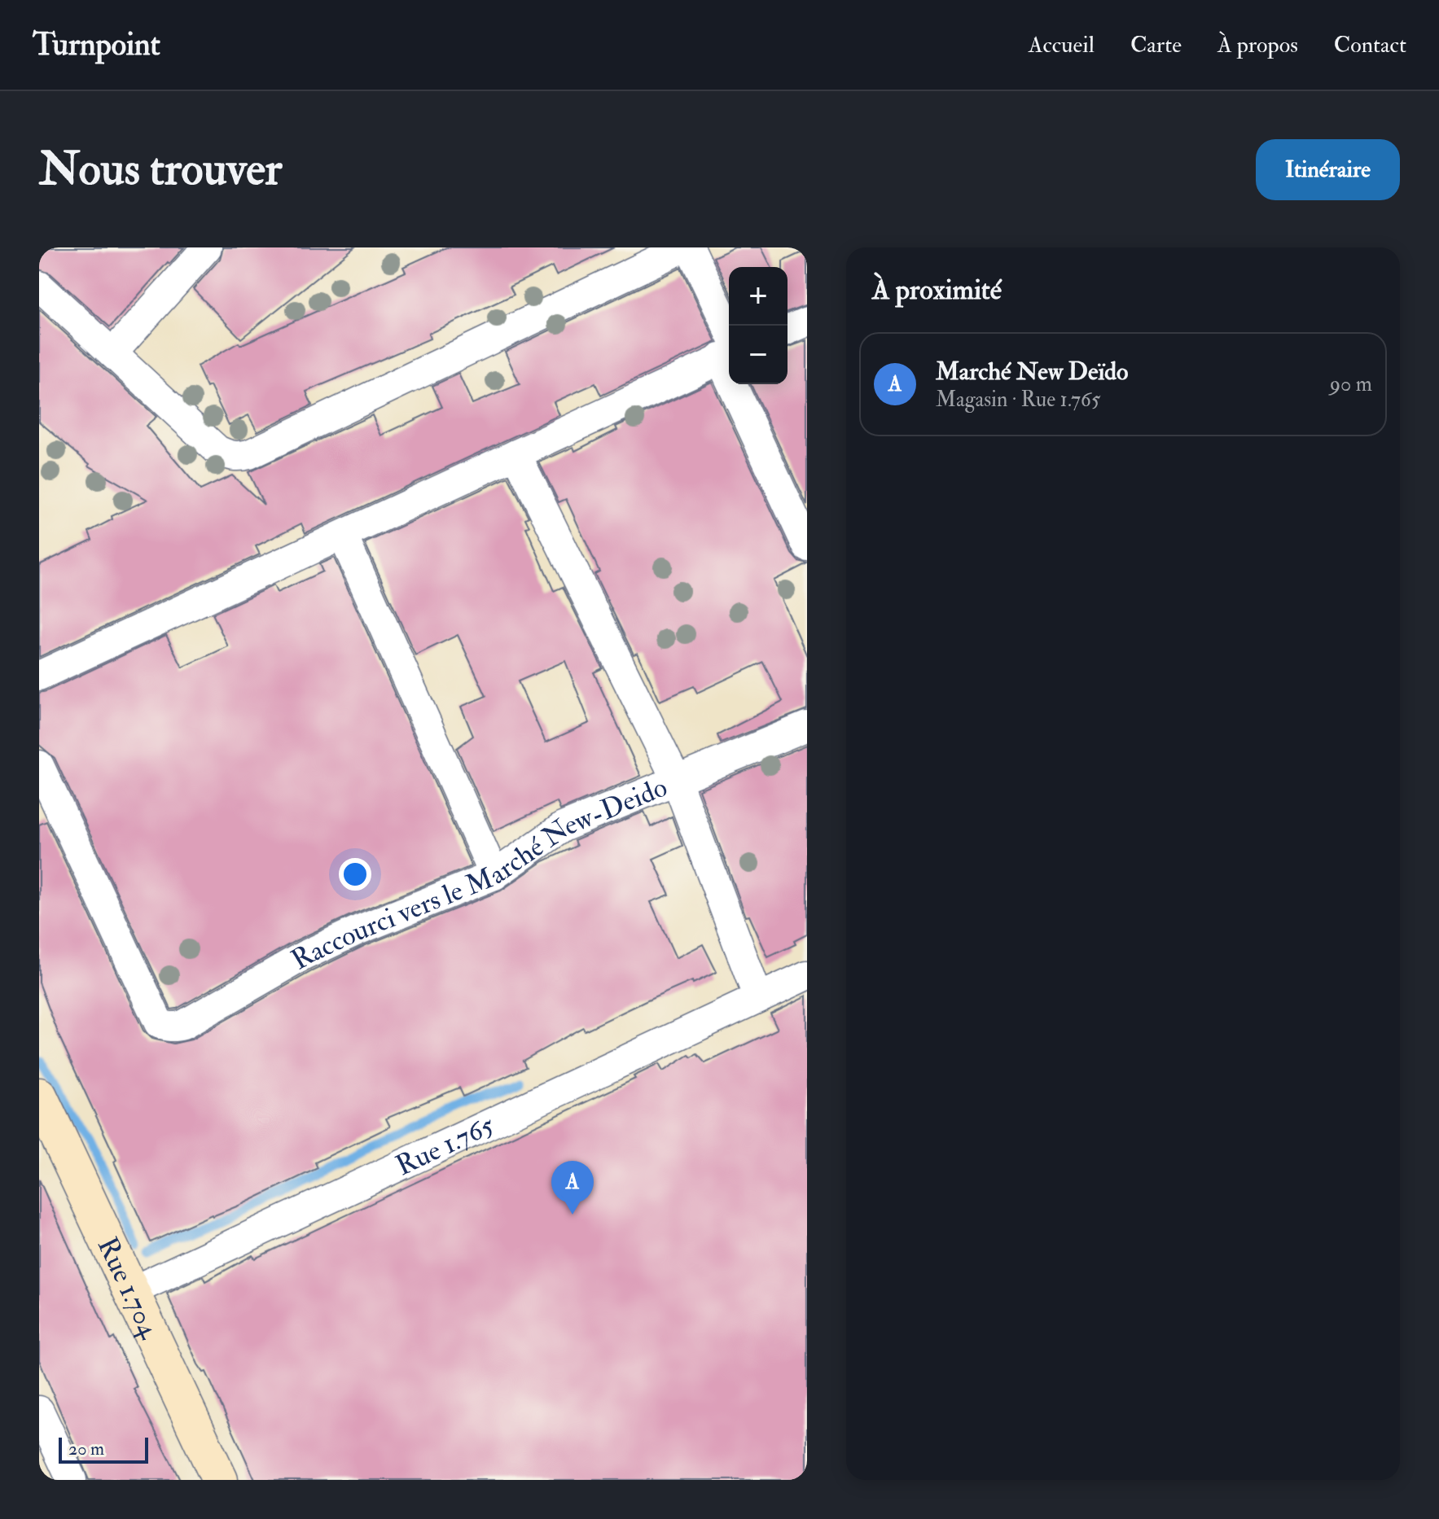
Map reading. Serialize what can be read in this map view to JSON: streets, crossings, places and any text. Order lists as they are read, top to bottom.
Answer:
{
  "streets": {
    "street": ["Raccourci vers le Marché New-Deido", "Rue 1.765", "Rue 1.704"]
  },
  "crossings": [
    ["Rue 1.765", "Rue 1.704"]
  ],
  "scale_bar": "20 m",
  "page": {
    "header": "Turnpoint",
    "nav": [
      "Accueil",
      "Carte",
      "À propos",
      "Contact"
    ],
    "buttons": "Itinéraire",
    "title": "Nous trouver",
    "heading": "À proximité",
    "map_buttons": ["+", "−"],
    "list": [
      {
        "mark": "A",
        "name": "Marché New Deïdo",
        "note": "Magasin · Rue 1.765",
        "value": "90 m"
      }
    ],
    "pins": "A",
    "scale": "20 m"
  }
}
